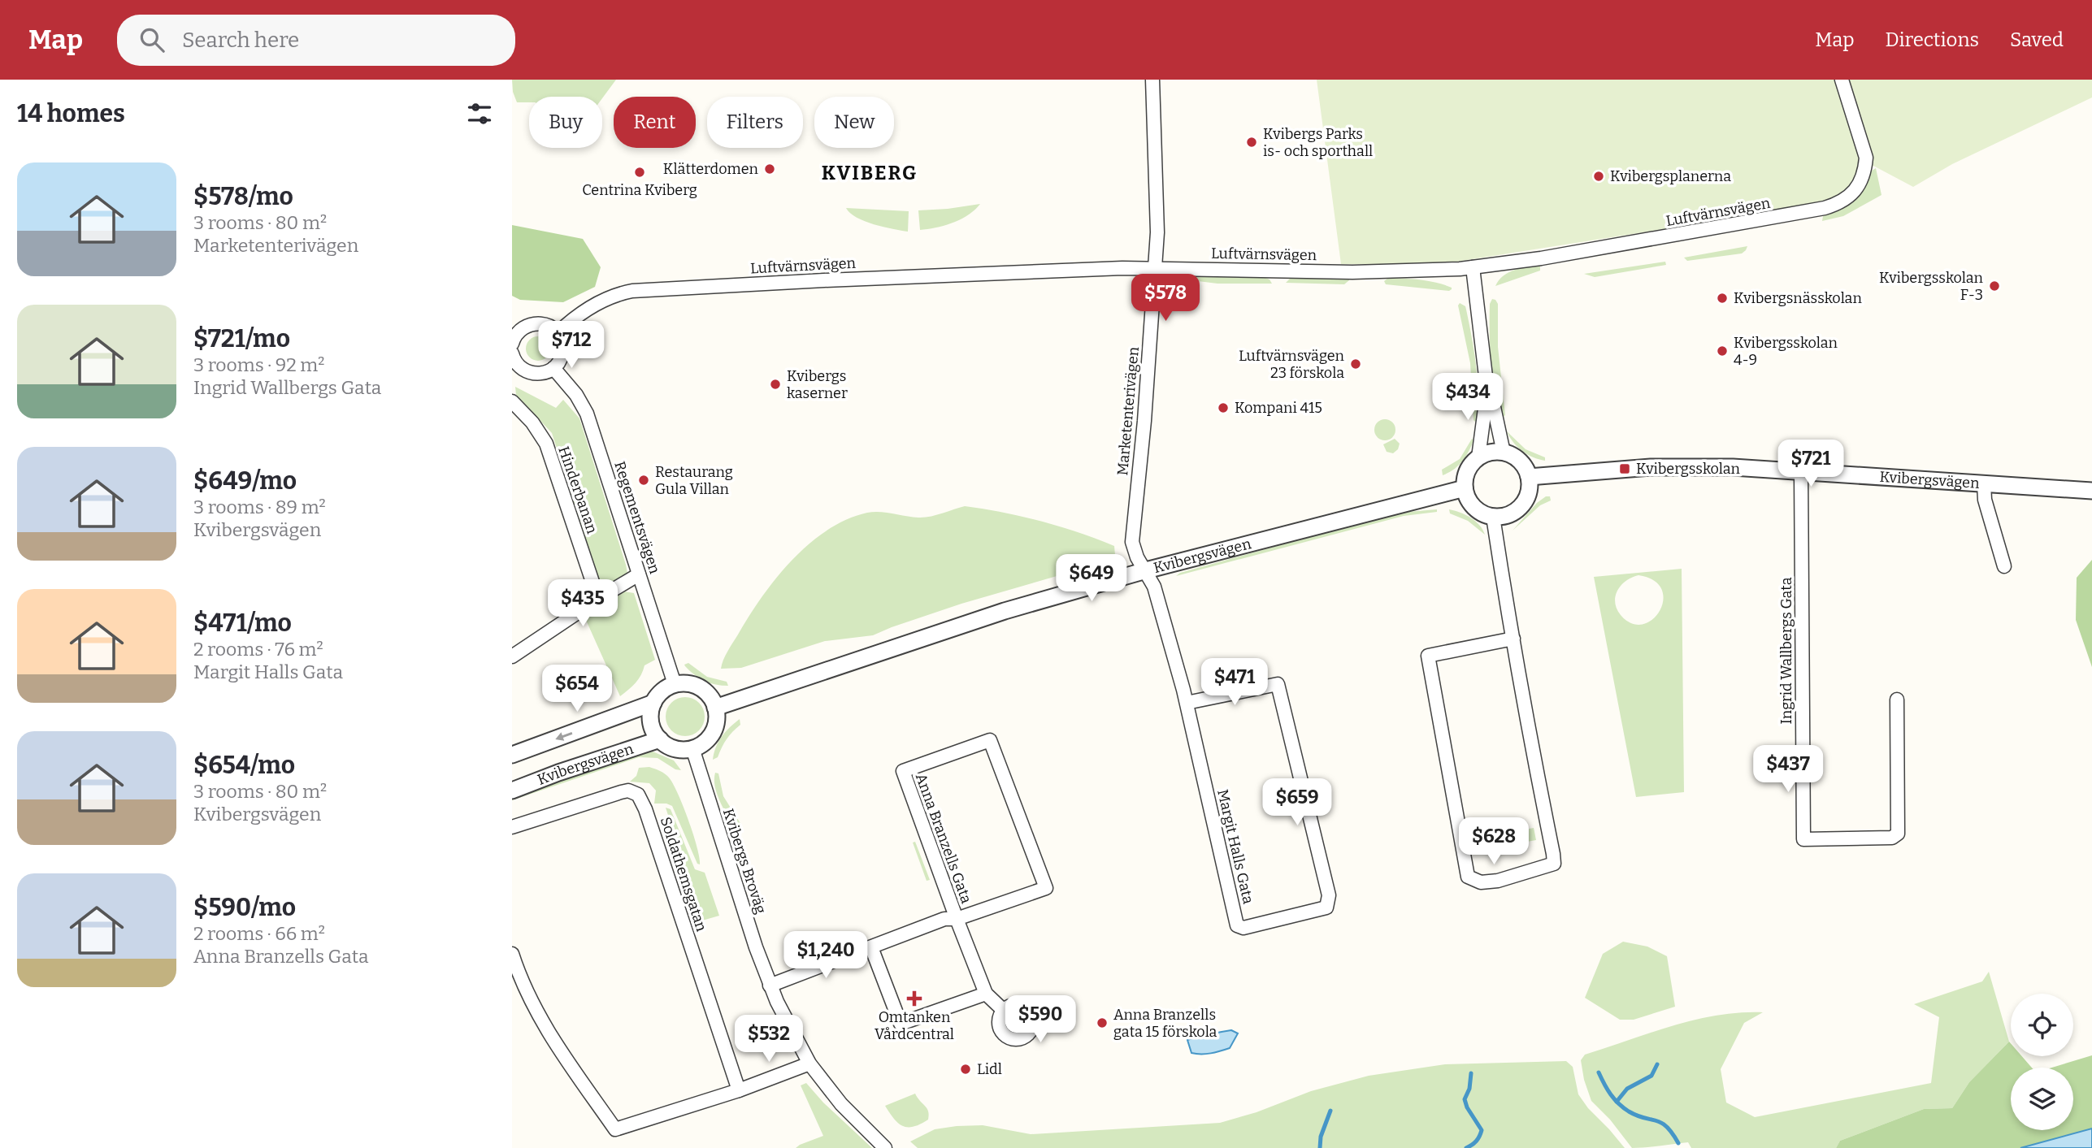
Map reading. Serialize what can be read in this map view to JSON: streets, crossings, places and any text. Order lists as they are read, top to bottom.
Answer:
{
  "streets": {
    "street": [
      "Luftvärnsvägen",
      "Marketenterivägen",
      "Kvibergsvägen",
      "Hinderbanan",
      "Regementsvägen",
      "Ingrid Wallbergs Gata",
      "Anna Branzells Gata",
      "Margit Halls Gata",
      "Kvibergs Broväg",
      "Soldathemsgatan"
    ]
  },
  "crossings": [
    ["Luftvärnsvägen", "Marketenterivägen"],
    ["Marketenterivägen", "Kvibergsvägen"],
    ["Marketenterivägen", "Margit Halls Gata"],
    ["Kvibergsvägen", "Regementsvägen"],
    ["Kvibergsvägen", "Ingrid Wallbergs Gata"],
    ["Kvibergsvägen", "Margit Halls Gata"],
    ["Kvibergsvägen", "Kvibergs Broväg"],
    ["Regementsvägen", "Kvibergs Broväg"],
    ["Anna Branzells Gata", "Kvibergs Broväg"]
  ],
  "districts": ["KVIBERG"],
  "places": {
    "other": [
      "Kvibergs Parks is- och sporthall",
      "Klätterdomen",
      "Centrina Kviberg",
      "Kvibergsplanerna",
      "Kvibergsskolan F-3",
      "Kvibergsnässkolan",
      "Kvibergsskolan 4-9",
      "Luftvärnsvägen 23 förskola",
      "Kvibergs kaserner",
      "Kompani 415",
      "Restaurang Gula Villan",
      "Anna Branzells gata 15 förskola",
      "Lidl"
    ],
    "transit": ["Kvibergsskolan"],
    "health": ["Omtanken Vårdcentral"]
  },
  "page": {
    "header": "Map",
    "search": "Search here",
    "nav": ["Map", "Directions", "Saved"],
    "heading": "14 homes",
    "chip": [
      "Buy",
      "Rent",
      "Filters",
      "New"
    ],
    "list": [
      {
        "name": "$578/mo",
        "note": "3 rooms · 80 m² · Marketenterivägen"
      },
      {
        "name": "$721/mo",
        "note": "3 rooms · 92 m² · Ingrid Wallbergs Gata"
      },
      {
        "name": "$649/mo",
        "note": "3 rooms · 89 m² · Kvibergsvägen"
      },
      {
        "name": "$471/mo",
        "note": "2 rooms · 76 m² · Margit Halls Gata"
      },
      {
        "name": "$654/mo",
        "note": "3 rooms · 80 m² · Kvibergsvägen"
      },
      {
        "name": "$590/mo",
        "note": "2 rooms · 66 m² · Anna Branzells Gata"
      }
    ],
    "price": [
      "$578",
      "$712",
      "$434",
      "$721",
      "$649",
      "$435",
      "$471",
      "$654",
      "$437",
      "$659",
      "$628",
      "$1,240",
      "$590",
      "$532"
    ]
  }
}
